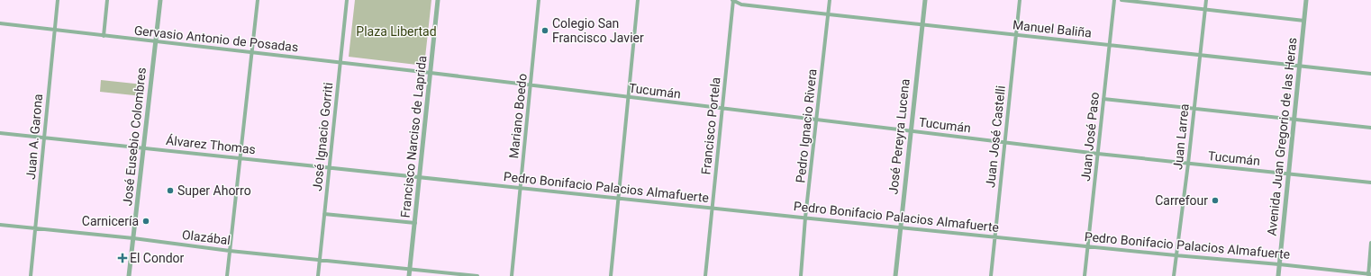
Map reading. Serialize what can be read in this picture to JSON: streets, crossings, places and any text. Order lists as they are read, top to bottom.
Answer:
{
  "streets": {
    "street": [
      "Manuel Baliña",
      "Gervasio Antonio de Posadas",
      "Tucumán",
      "Mariano Boedo",
      "Francisco Portela",
      "Pedro Ignacio Rivera",
      "Juan A. Garona",
      "José Eusebio Colombres",
      "José Ignacio Gorriti",
      "Francisco Narciso de Laprida",
      "José Pereyra Lucena",
      "Juan José Castelli",
      "Juan José Paso",
      "Juan Larrea",
      "Avenida Juan Gregorio de las Heras",
      "Álvarez Thomas",
      "Pedro Bonifacio Palacios Almafuerte",
      "Olazábal"
    ]
  },
  "crossings": [
    ["Manuel Baliña", "Francisco Portela"],
    ["Manuel Baliña", "Pedro Ignacio Rivera"],
    ["Manuel Baliña", "José Pereyra Lucena"],
    ["Manuel Baliña", "Juan José Castelli"],
    ["Manuel Baliña", "Juan José Paso"],
    ["Manuel Baliña", "Juan Larrea"],
    ["Manuel Baliña", "Avenida Juan Gregorio de las Heras"],
    ["Gervasio Antonio de Posadas", "Tucumán"],
    ["Gervasio Antonio de Posadas", "Juan A. Garona"],
    ["Gervasio Antonio de Posadas", "José Eusebio Colombres"],
    ["Gervasio Antonio de Posadas", "José Ignacio Gorriti"],
    ["Gervasio Antonio de Posadas", "Francisco Narciso de Laprida"],
    ["Tucumán", "Mariano Boedo"],
    ["Tucumán", "Francisco Portela"],
    ["Tucumán", "Pedro Ignacio Rivera"],
    ["Tucumán", "Francisco Narciso de Laprida"],
    ["Tucumán", "José Pereyra Lucena"],
    ["Tucumán", "Juan José Castelli"],
    ["Tucumán", "Juan José Paso"],
    ["Tucumán", "Juan Larrea"],
    ["Tucumán", "Avenida Juan Gregorio de las Heras"],
    ["Mariano Boedo", "Pedro Bonifacio Palacios Almafuerte"],
    ["Francisco Portela", "Pedro Bonifacio Palacios Almafuerte"],
    ["Pedro Ignacio Rivera", "Pedro Bonifacio Palacios Almafuerte"],
    ["Juan A. Garona", "Álvarez Thomas"],
    ["Juan A. Garona", "Olazábal"],
    ["José Eusebio Colombres", "Álvarez Thomas"],
    ["José Eusebio Colombres", "Olazábal"],
    ["José Ignacio Gorriti", "Álvarez Thomas"],
    ["José Ignacio Gorriti", "Olazábal"],
    ["Francisco Narciso de Laprida", "Álvarez Thomas"],
    ["Francisco Narciso de Laprida", "Pedro Bonifacio Palacios Almafuerte"],
    ["Francisco Narciso de Laprida", "Olazábal"],
    ["José Pereyra Lucena", "Pedro Bonifacio Palacios Almafuerte"],
    ["Juan José Castelli", "Pedro Bonifacio Palacios Almafuerte"],
    ["Juan José Paso", "Pedro Bonifacio Palacios Almafuerte"],
    ["Juan Larrea", "Pedro Bonifacio Palacios Almafuerte"],
    ["Avenida Juan Gregorio de las Heras", "Pedro Bonifacio Palacios Almafuerte"],
    ["Álvarez Thomas", "Pedro Bonifacio Palacios Almafuerte"]
  ],
  "parks": ["Plaza Libertad"],
  "places": {
    "other": [
      "Colegio San Francisco Javier",
      "Super Ahorro",
      "Carrefour",
      "Carnicería"
    ],
    "health": ["El Condor"]
  }
}
